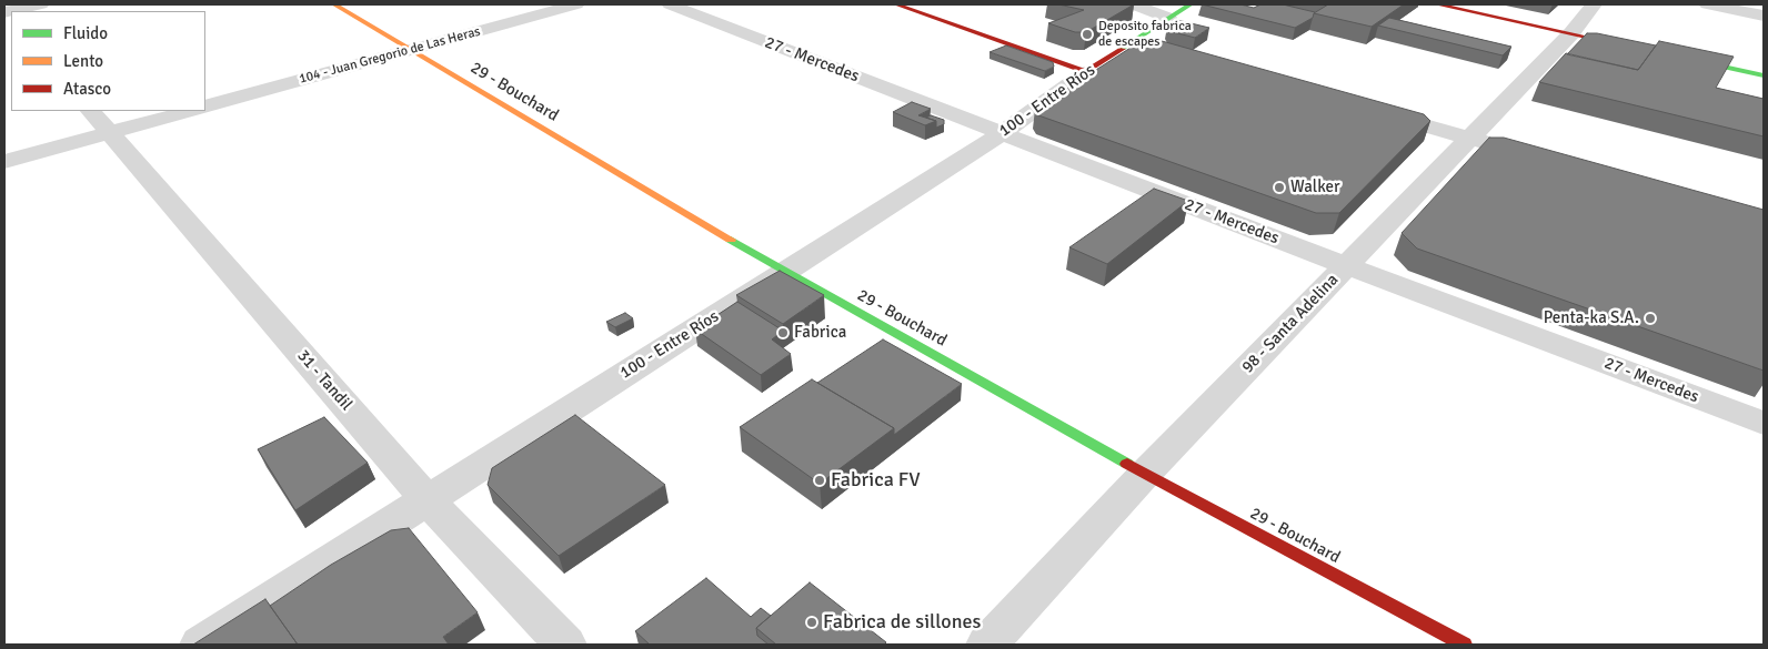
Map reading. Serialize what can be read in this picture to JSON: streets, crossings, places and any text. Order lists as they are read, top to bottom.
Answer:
{
  "streets": {
    "street": [
      "104 - Juan Gregorio de Las Heras",
      "27 - Mercedes",
      "29 - Bouchard",
      "100 - Entre Ríos",
      "98 - Santa Adelina",
      "31 - Tandil"
    ]
  },
  "crossings": [
    ["104 - Juan Gregorio de Las Heras", "29 - Bouchard"],
    ["27 - Mercedes", "100 - Entre Ríos"],
    ["27 - Mercedes", "98 - Santa Adelina"],
    ["29 - Bouchard", "100 - Entre Ríos"],
    ["29 - Bouchard", "98 - Santa Adelina"],
    ["100 - Entre Ríos", "31 - Tandil"]
  ],
  "places": [
    "Deposito fabrica de escapes",
    "Walker",
    "Penta-ka S.A.",
    "Fabrica",
    "Fabrica FV",
    "Fabrica de sillones"
  ],
  "legend": ["Fluido", "Lento", "Atasco"]
}
